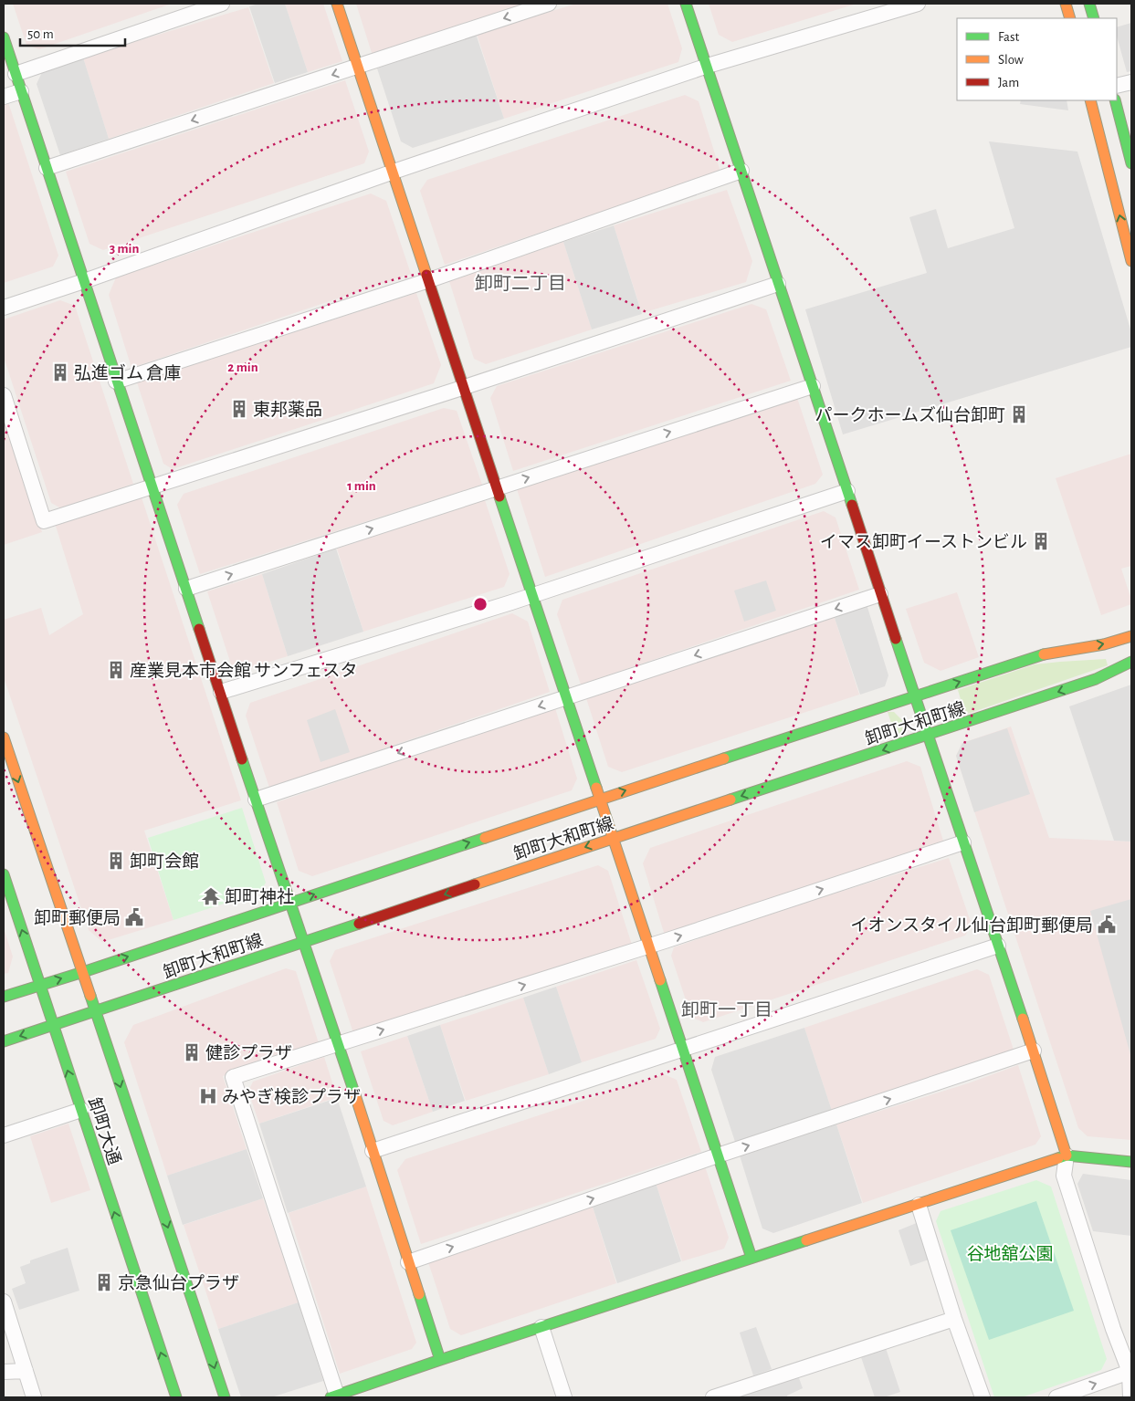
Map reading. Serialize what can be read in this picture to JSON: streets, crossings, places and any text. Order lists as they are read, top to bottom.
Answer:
{
  "streets": {
    "street": ["卸町大和町線", "卸町大通"]
  },
  "crossings": [
    ["卸町大和町線", "卸町大通"]
  ],
  "districts": ["卸町二丁目", "卸町一丁目"],
  "parks": ["谷地舘公園"],
  "places": {
    "building": [
      "弘進ゴム 倉庫",
      "東邦薬品",
      "パークホームズ仙台卸町",
      "イマス卸町イーストンビル",
      "産業見本市会館 サンフェスタ",
      "卸町会館",
      "健診プラザ",
      "京急仙台プラザ"
    ],
    "temple": ["卸町神社"],
    "public building": ["卸町郵便局", "イオンスタイル仙台卸町郵便局"],
    "hospital": ["みやぎ検診プラザ"]
  },
  "legend": ["Fast", "Slow", "Jam"],
  "scale_bar": "50 m",
  "rings": ["3 min", "2 min", "1 min"]
}
